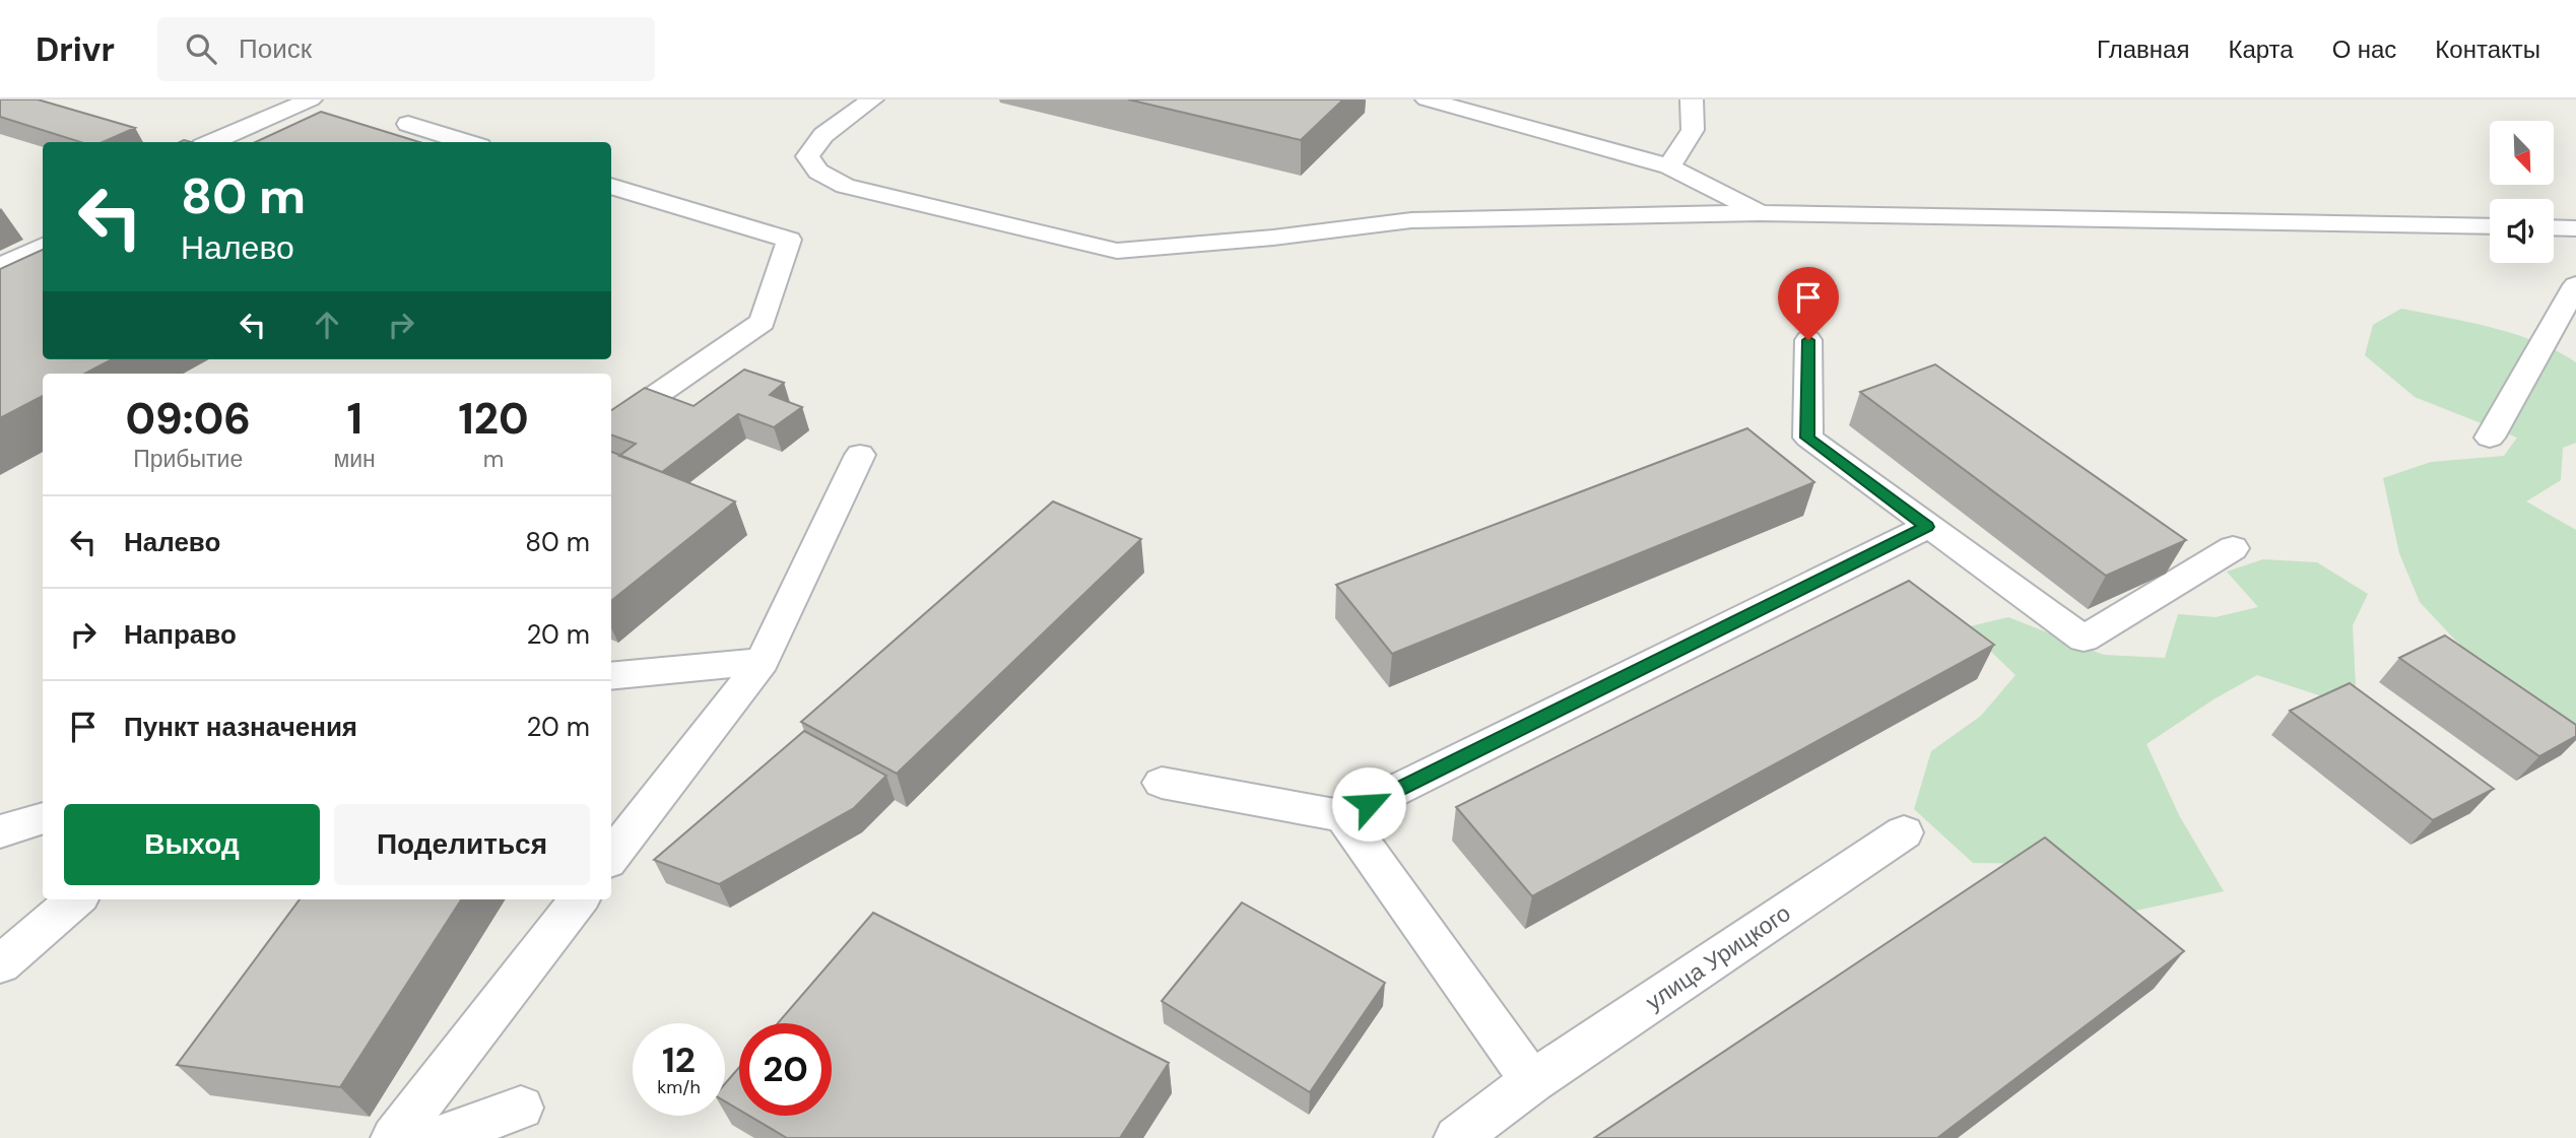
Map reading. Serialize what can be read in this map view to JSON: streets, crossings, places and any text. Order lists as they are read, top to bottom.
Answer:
{
  "streets": {
    "lane": ["улица Урицкого"]
  },
  "north": "bottom right",
  "page": {
    "header": "Drivr",
    "search": "Поиск",
    "nav": [
      "Главная",
      "Карта",
      "О нас",
      "Контакты"
    ],
    "turn": ["80 m", "Налево"],
    "eta": [
      "09:06",
      "Прибытие",
      "1",
      "мин",
      "120",
      "m"
    ],
    "list": [
      {
        "name": "Налево",
        "value": "80 m"
      },
      {
        "name": "Направо",
        "value": "20 m"
      },
      {
        "name": "Пункт назначения",
        "value": "20 m"
      }
    ],
    "buttons": ["Выход", "Поделиться"],
    "speed": "12 km/h",
    "limit": "20"
  }
}
